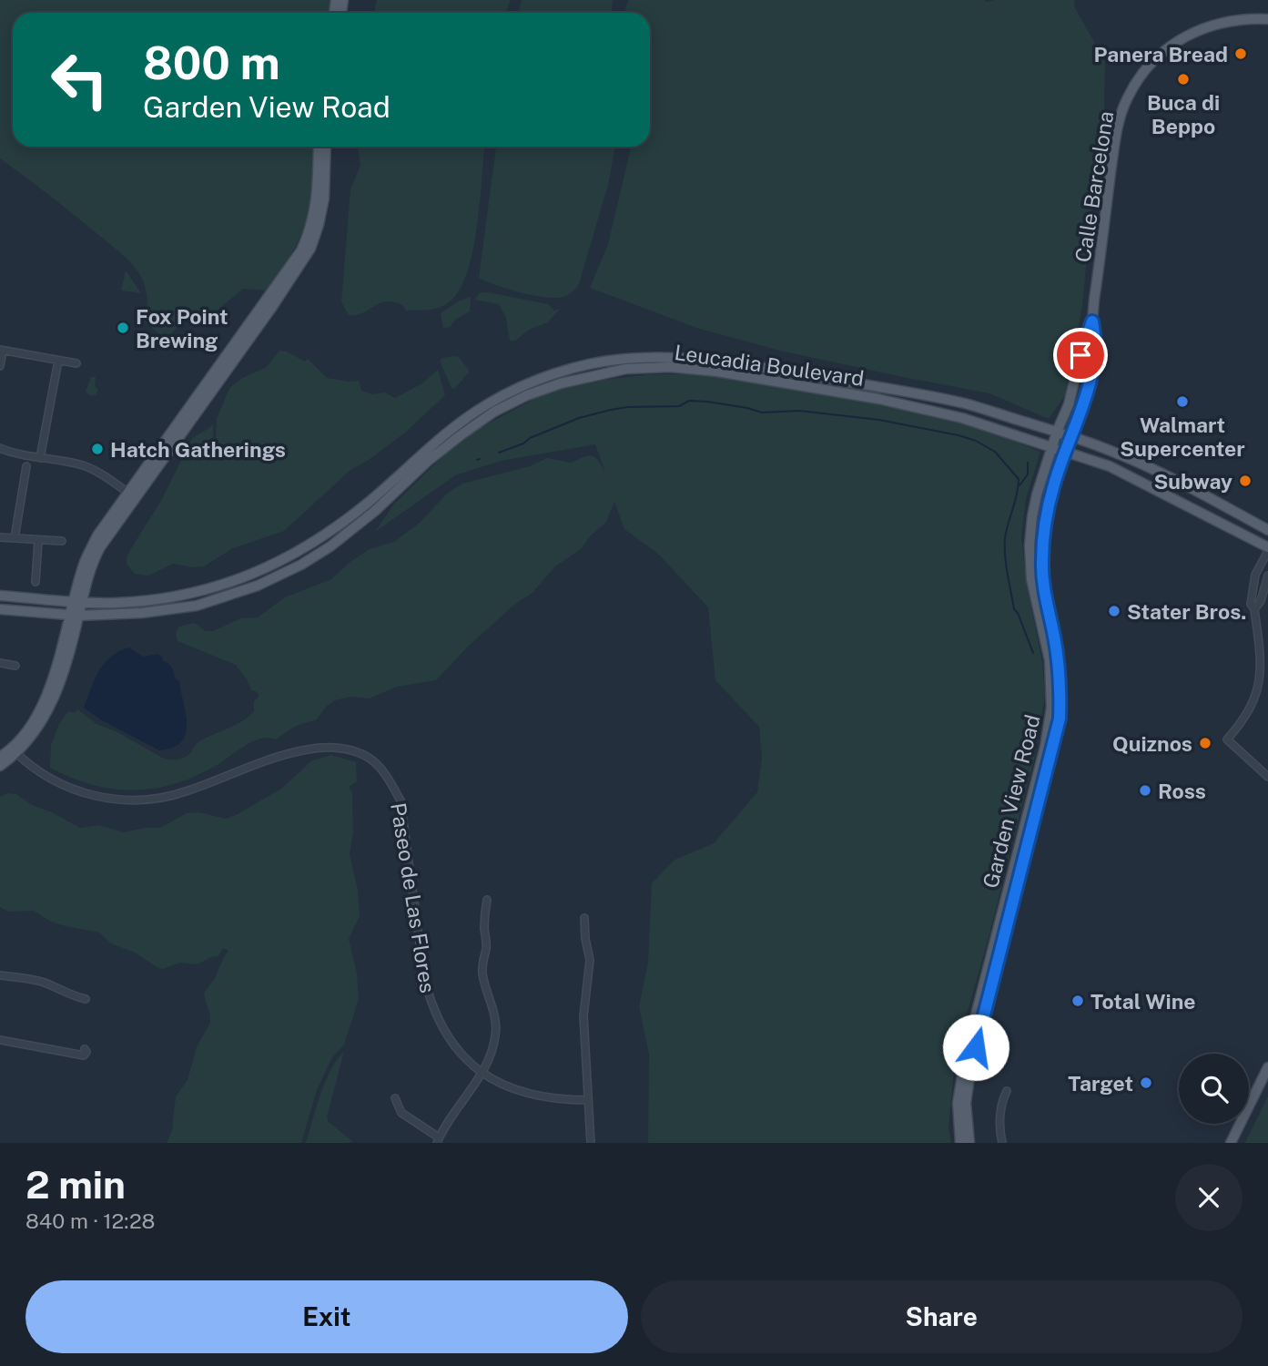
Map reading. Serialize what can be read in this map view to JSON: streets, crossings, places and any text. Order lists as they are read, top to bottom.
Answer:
{
  "streets": {
    "main road": ["Calle Barcelona", "Leucadia Boulevard", "Garden View Road"],
    "street": ["Paseo de Las Flores"]
  },
  "crossings": [
    ["Calle Barcelona", "Garden View Road"],
    ["Leucadia Boulevard", "Garden View Road"]
  ],
  "places": [
    "Panera Bread",
    "Buca di Beppo",
    "Fox Point Brewing",
    "Walmart Supercenter",
    "Hatch Gatherings",
    "Subway",
    "Stater Bros.",
    "Quiznos",
    "Ross",
    "Total Wine",
    "Target"
  ],
  "page": {
    "turn": ["800 m", "Garden View Road"],
    "heading": ["2 min", "840 m · 12:28"],
    "buttons": ["Exit", "Share"]
  }
}
